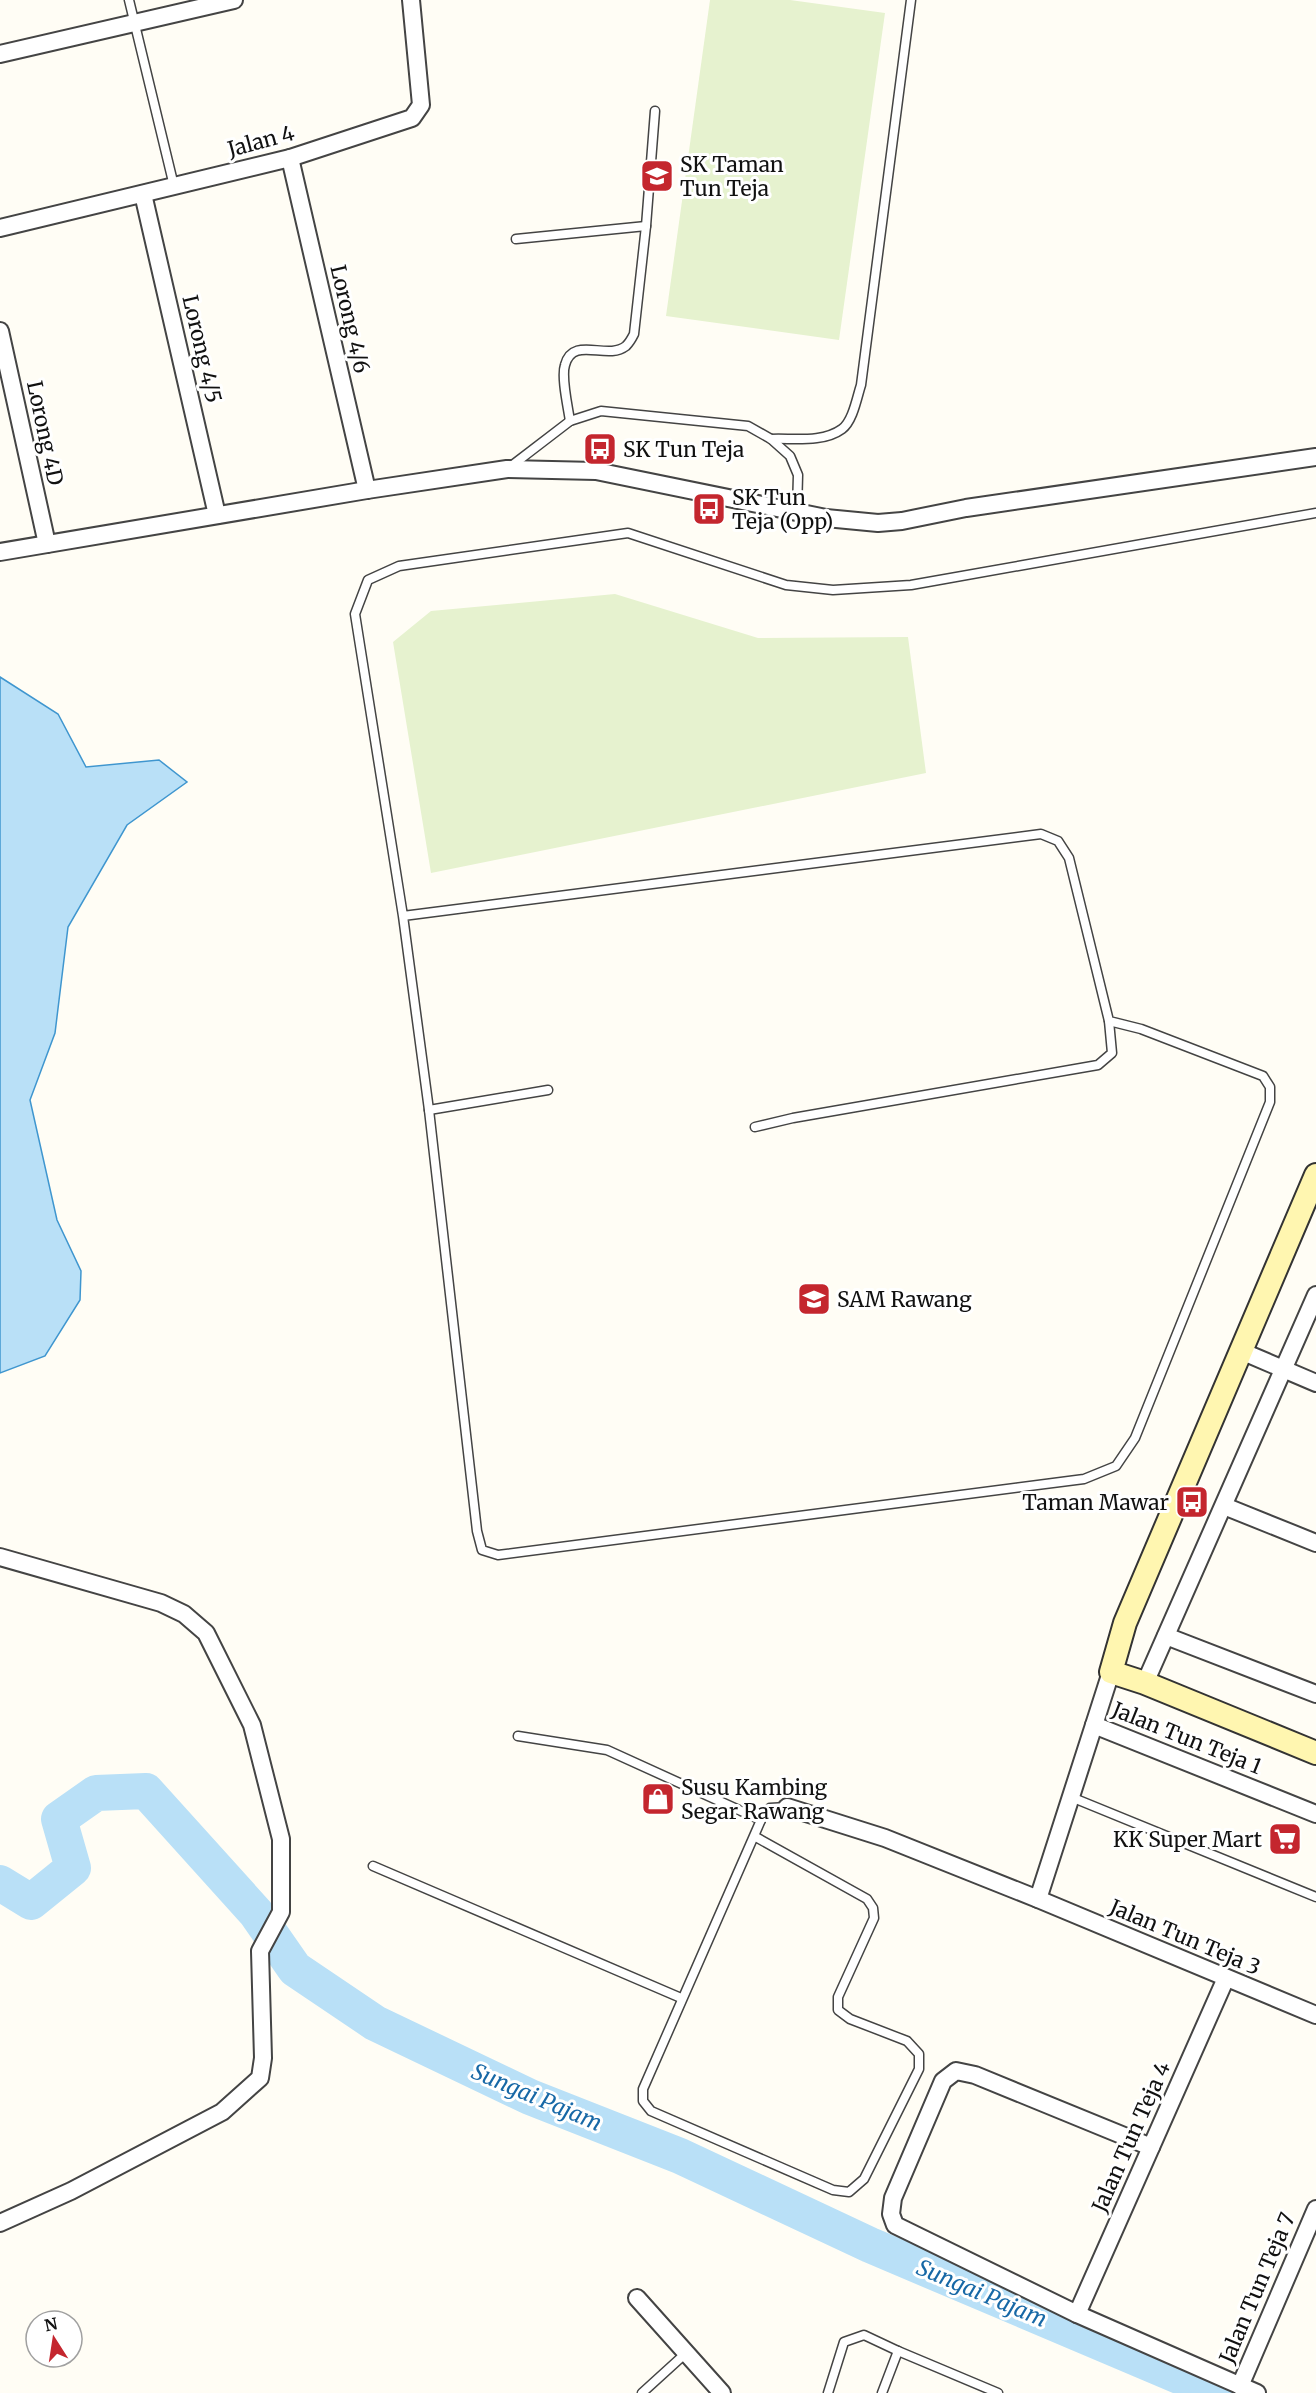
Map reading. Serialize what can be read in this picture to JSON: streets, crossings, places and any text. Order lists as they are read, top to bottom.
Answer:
{
  "streets": {
    "street": [
      "Jalan 4",
      "Lorong 4/6",
      "Lorong 4/5",
      "Lorong 4D",
      "Jalan Tun Teja 1",
      "Jalan Tun Teja 3",
      "Jalan Tun Teja 4",
      "Jalan Tun Teja 7"
    ]
  },
  "crossings": [
    ["Jalan 4", "Lorong 4/6"],
    ["Jalan 4", "Lorong 4/5"],
    ["Jalan Tun Teja 3", "Jalan Tun Teja 4"]
  ],
  "water": ["Sungai Pajam"],
  "places": {
    "school or university": ["SK Taman Tun Teja", "SAM Rawang"],
    "bus stop": ["SK Tun Teja", "SK Tun Teja (Opp)", "Taman Mawar"],
    "shop": ["Susu Kambing Segar Rawang"],
    "supermarket": ["KK Super Mart"]
  },
  "north": "top"
}
